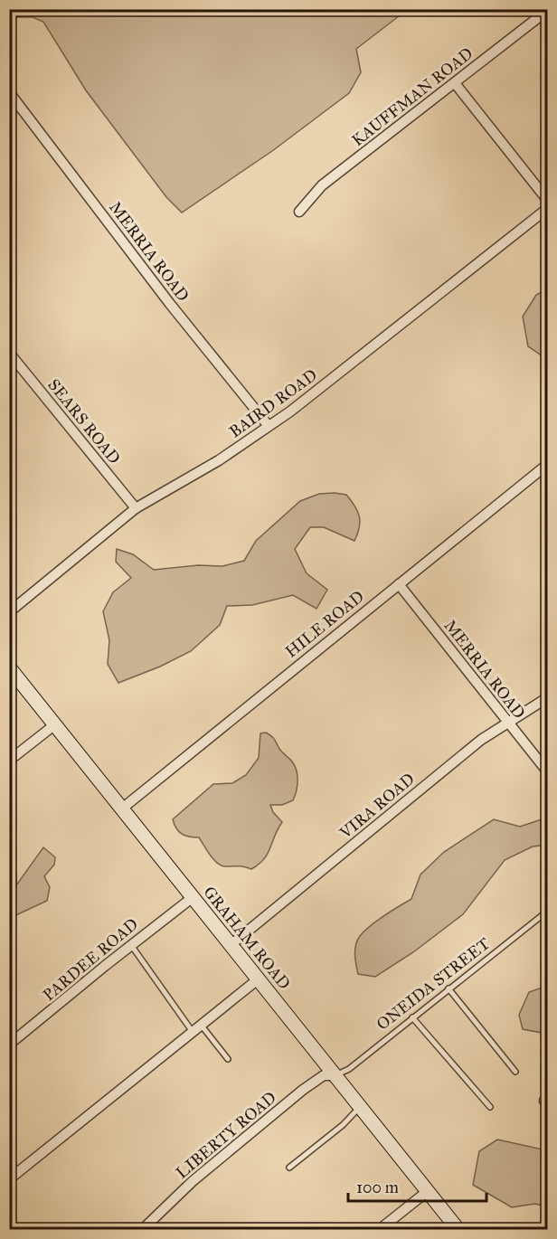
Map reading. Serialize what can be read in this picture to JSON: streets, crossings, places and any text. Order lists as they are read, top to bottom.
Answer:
{
  "streets": {
    "main road": ["GRAHAM ROAD"],
    "street": [
      "KAUFFMAN ROAD",
      "MERRIA ROAD",
      "BAIRD ROAD",
      "SEARS ROAD",
      "HILE ROAD",
      "VIRA ROAD",
      "PARDEE ROAD",
      "LIBERTY ROAD"
    ],
    "lane": ["ONEIDA STREET"]
  },
  "crossings": [
    ["MERRIA ROAD", "BAIRD ROAD"],
    ["MERRIA ROAD", "HILE ROAD"],
    ["MERRIA ROAD", "VIRA ROAD"],
    ["BAIRD ROAD", "SEARS ROAD"],
    ["HILE ROAD", "GRAHAM ROAD"],
    ["VIRA ROAD", "GRAHAM ROAD"],
    ["GRAHAM ROAD", "PARDEE ROAD"],
    ["GRAHAM ROAD", "ONEIDA STREET"],
    ["GRAHAM ROAD", "LIBERTY ROAD"],
    ["ONEIDA STREET", "LIBERTY ROAD"]
  ],
  "scale_bar": "100 m"
}
